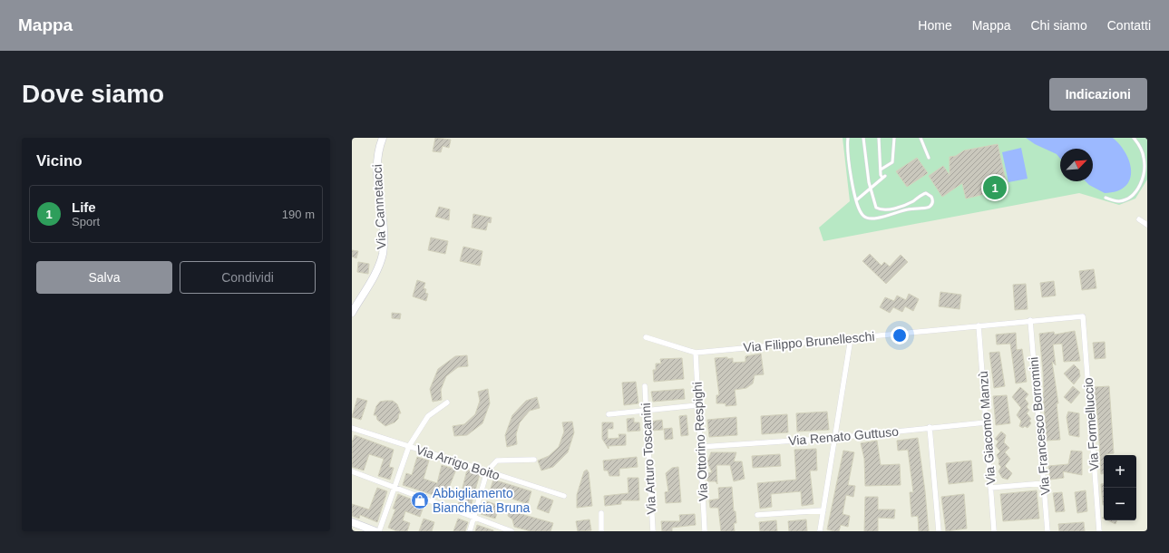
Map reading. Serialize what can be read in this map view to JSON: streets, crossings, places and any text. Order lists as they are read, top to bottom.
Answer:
{
  "streets": {
    "street": [
      "Via Cannetacci",
      "Via Filippo Brunelleschi",
      "Via Formelluccio",
      "Via Francesco Borromini",
      "Via Giacomo Manzù",
      "Via Renato Guttuso",
      "Via Ottorino Respighi",
      "Via Arturo Toscanini",
      "Via Arrigo Boito"
    ]
  },
  "crossings": [
    ["Via Filippo Brunelleschi", "Via Formelluccio"],
    ["Via Filippo Brunelleschi", "Via Francesco Borromini"],
    ["Via Filippo Brunelleschi", "Via Giacomo Manzù"],
    ["Via Filippo Brunelleschi", "Via Ottorino Respighi"],
    ["Via Giacomo Manzù", "Via Renato Guttuso"],
    ["Via Renato Guttuso", "Via Ottorino Respighi"]
  ],
  "places": {
    "shop": ["Abbigliamento Biancheria Bruna"]
  },
  "north": "top right",
  "page": {
    "header": "Mappa",
    "nav": [
      "Home",
      "Mappa",
      "Chi siamo",
      "Contatti"
    ],
    "buttons": [
      "Indicazioni",
      ["Salva", "Condividi"]
    ],
    "title": "Dove siamo",
    "heading": "Vicino",
    "pins": "1",
    "list": [
      {
        "mark": "1",
        "name": "Life",
        "note": "Sport",
        "value": "190 m"
      }
    ],
    "map_buttons": ["+", "−"]
  }
}
